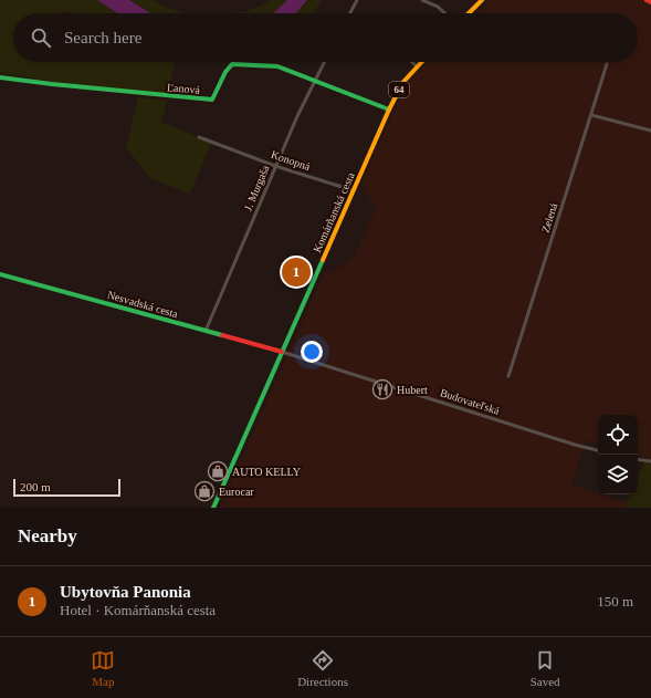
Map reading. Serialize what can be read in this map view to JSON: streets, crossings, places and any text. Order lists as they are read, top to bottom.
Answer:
{
  "streets": {
    "street": [
      "Ľanová",
      "64",
      "Konopná",
      "J. Murgaša",
      "Komárňanská cesta",
      "Zelená",
      "Nesvadská cesta",
      "Budovateľská"
    ]
  },
  "crossings": [
    ["Ľanová", "J. Murgaša"],
    ["Ľanová", "Komárňanská cesta"],
    ["Konopná", "J. Murgaša"],
    ["Konopná", "Komárňanská cesta"],
    ["J. Murgaša", "Nesvadská cesta"],
    ["Komárňanská cesta", "Nesvadská cesta"],
    ["Komárňanská cesta", "Budovateľská"],
    ["Nesvadská cesta", "Budovateľská"]
  ],
  "places": {
    "restaurant": ["Hubert"],
    "shop": ["AUTO KELLY", "Eurocar"]
  },
  "scale_bar": "200 m",
  "page": {
    "search": "Search here",
    "pins": "1",
    "scale": "200 m",
    "heading": "Nearby",
    "list": [
      {
        "mark": "1",
        "name": "Ubytovňa Panonia",
        "note": "Hotel · Komárňanská cesta",
        "value": "150 m"
      }
    ],
    "nav": ["Map", "Directions", "Saved"]
  }
}
